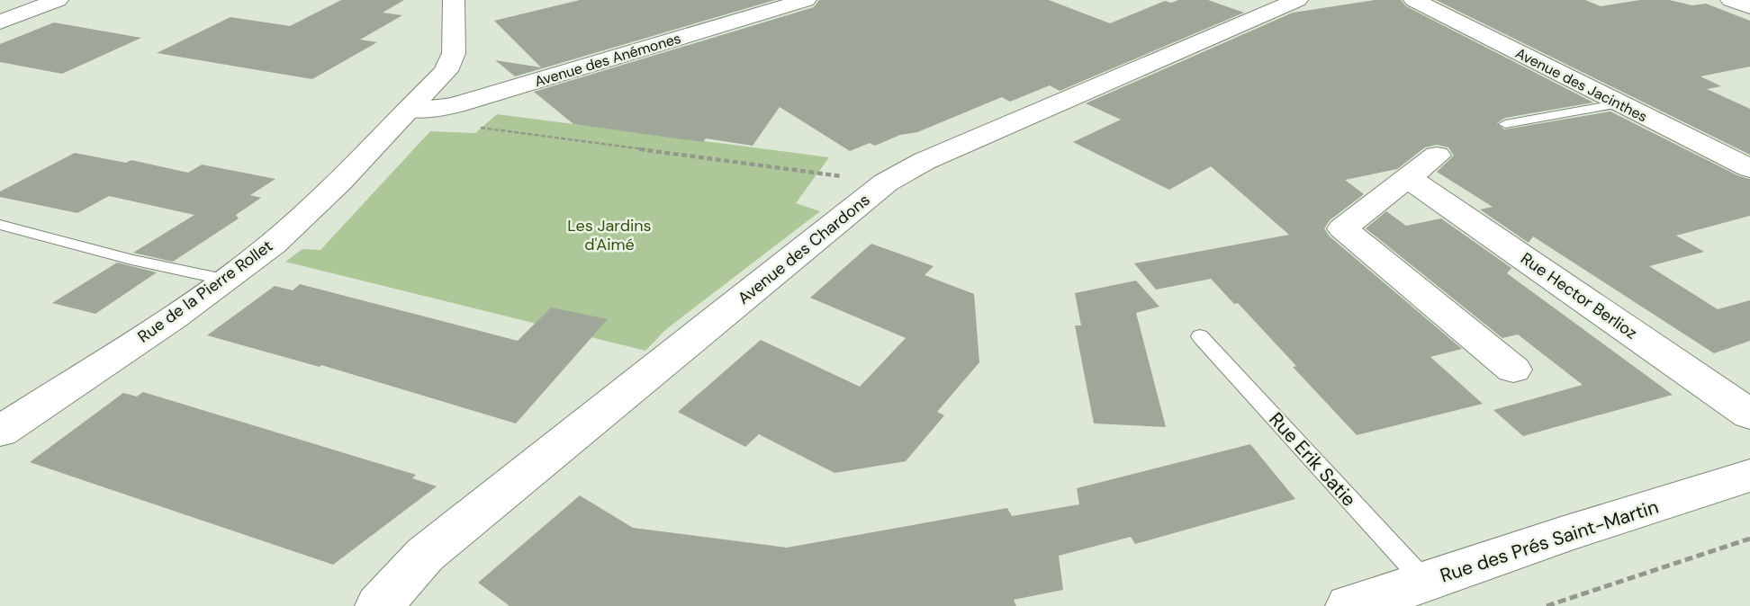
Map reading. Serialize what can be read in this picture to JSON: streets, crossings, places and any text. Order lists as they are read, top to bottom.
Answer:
{
  "streets": {
    "street": [
      "Avenue des Anémones",
      "Avenue des Jacinthes",
      "Avenue des Chardons",
      "Rue de la Pierre Rollet",
      "Rue Hector Berlioz",
      "Rue des Prés Saint-Martin"
    ],
    "lane": ["Rue Erik Satie"]
  },
  "crossings": [
    ["Avenue des Anémones", "Rue de la Pierre Rollet"],
    ["Rue Erik Satie", "Rue des Prés Saint-Martin"]
  ],
  "parks": ["Les Jardins d'Aimé"]
}
